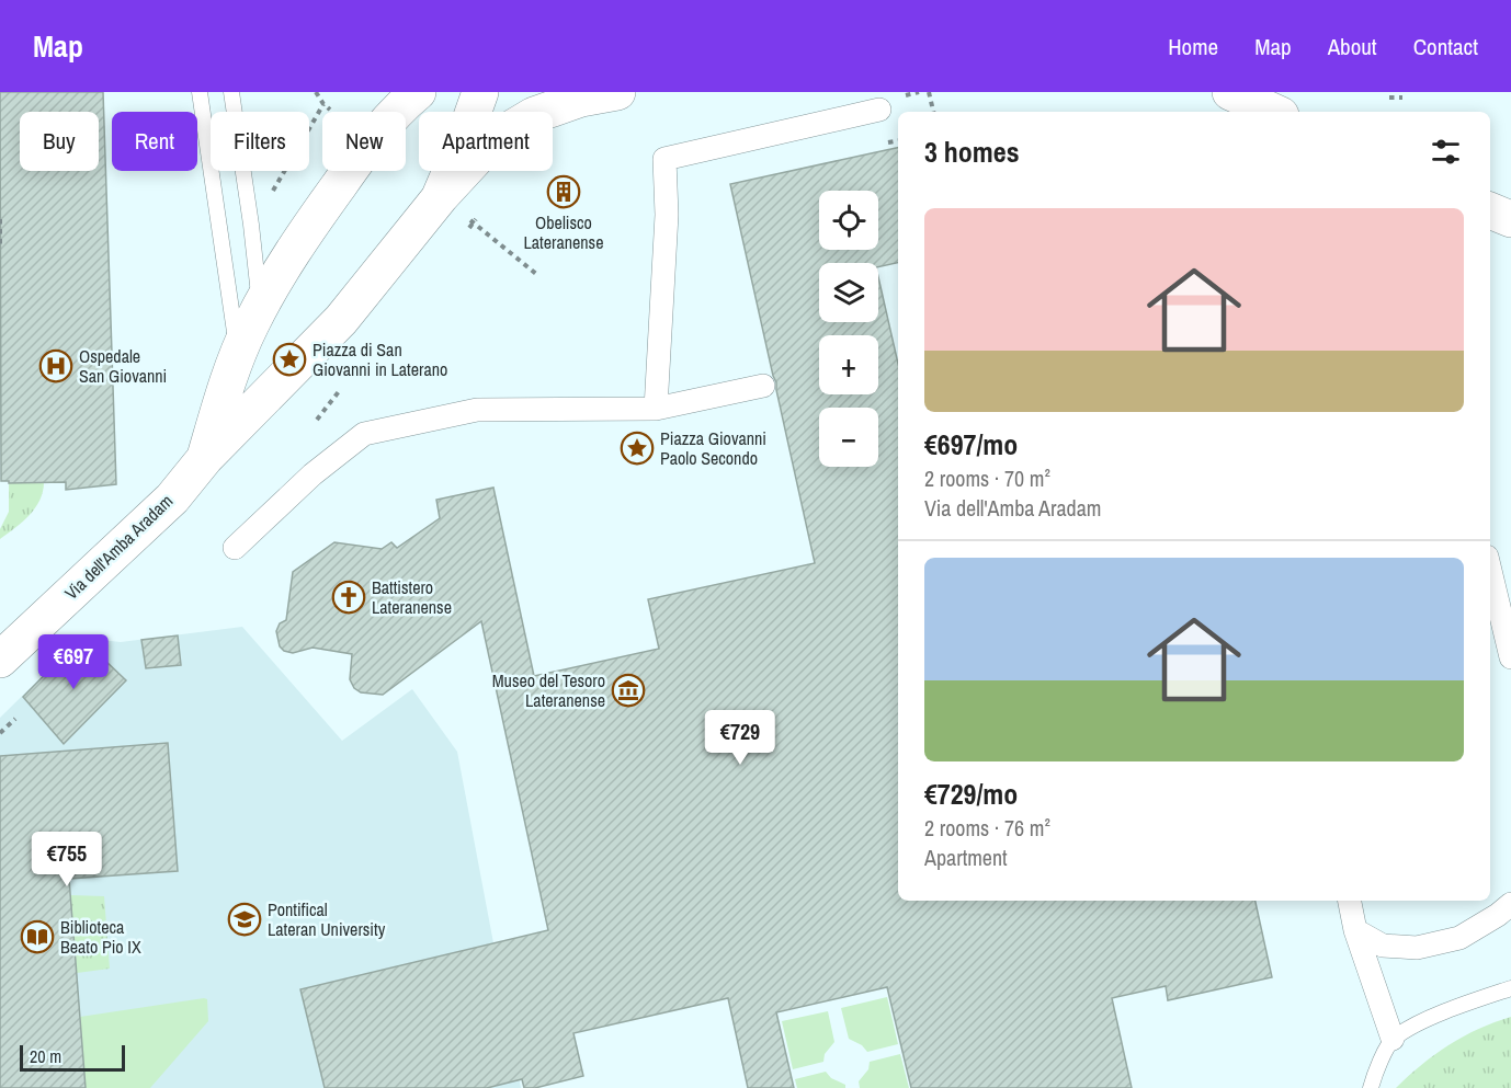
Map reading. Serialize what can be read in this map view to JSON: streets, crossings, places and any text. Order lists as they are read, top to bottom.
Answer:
{
  "streets": {
    "main road": ["Via dell'Amba Aradam"]
  },
  "places": {
    "building": ["Obelisco Lateranense"],
    "place": ["Piazza di San Giovanni in Laterano", "Piazza Giovanni Paolo Secondo"],
    "hospital": ["Ospedale San Giovanni"],
    "church": ["Battistero Lateranense"],
    "museum": ["Museo del Tesoro Lateranense"],
    "school or university": ["Pontifical Lateran University"],
    "library": ["Biblioteca Beato Pio IX"]
  },
  "scale_bar": "20 m",
  "page": {
    "header": "Map",
    "nav": [
      "Home",
      "Map",
      "About",
      "Contact"
    ],
    "chip": [
      "Buy",
      "Rent",
      "Filters",
      "New",
      "Apartment"
    ],
    "heading": "3 homes",
    "map_buttons": ["+", "−"],
    "list": [
      {
        "name": "€697/mo",
        "note": "2 rooms · 70 m² · Via dell'Amba Aradam"
      },
      {
        "name": "€729/mo",
        "note": "2 rooms · 76 m² · Apartment"
      }
    ],
    "price": ["€697", "€729", "€755"],
    "scale": "20 m"
  }
}
